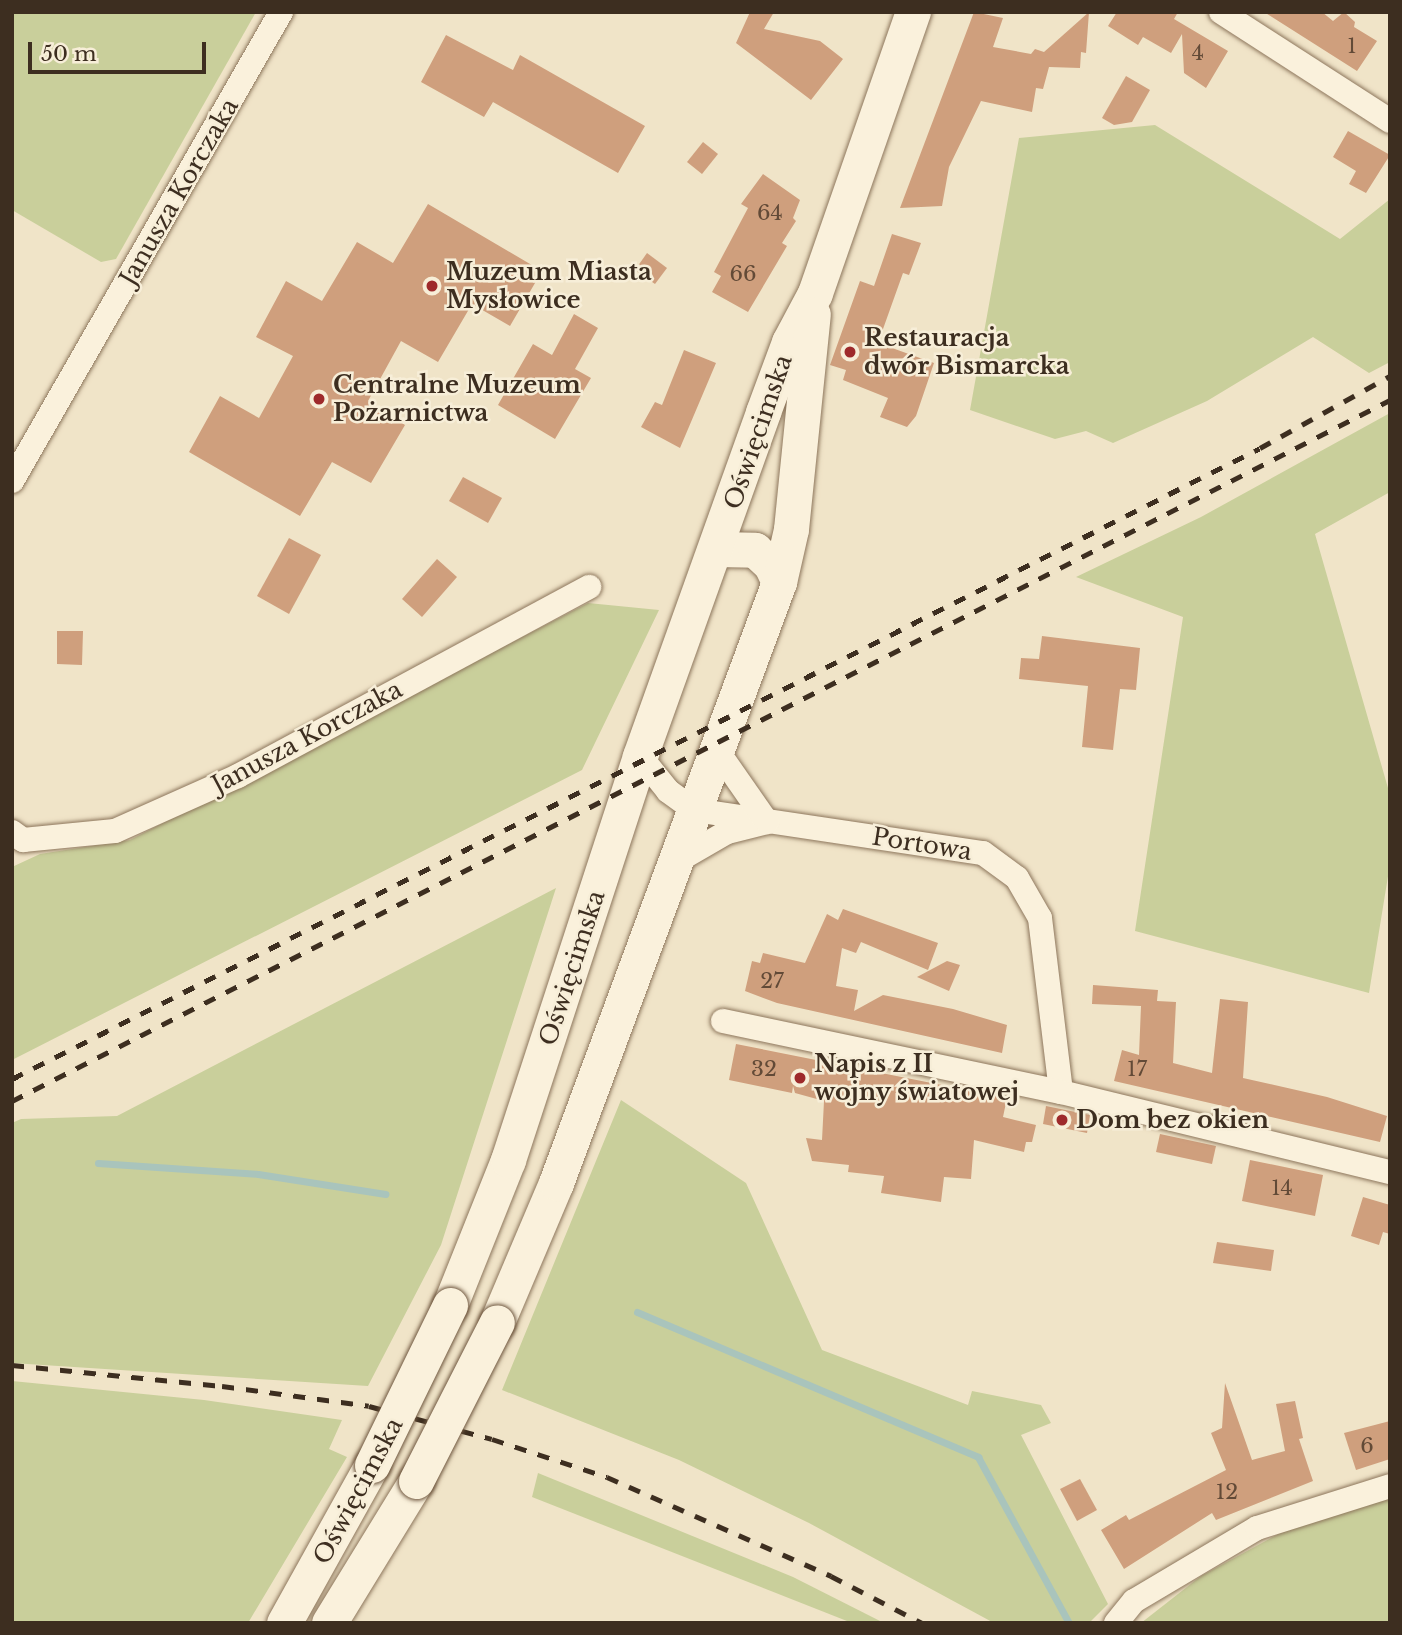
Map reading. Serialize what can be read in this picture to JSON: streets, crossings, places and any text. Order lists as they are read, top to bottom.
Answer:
{
  "streets": {
    "main road": ["Oświęcimska"],
    "street": ["Janusza Korczaka", "Portowa"]
  },
  "crossings": [
    ["Oświęcimska", "Portowa"]
  ],
  "places": [
    "Muzeum Miasta Mysłowice",
    "Restauracja dwór Bismarcka",
    "Centralne Muzeum Pożarnictwa",
    "Napis z II wojny światowej",
    "Dom bez okien"
  ],
  "house_numbers": [
    "1",
    "4",
    "64",
    "66",
    "27",
    "32",
    "17",
    "14",
    "6",
    "12"
  ],
  "scale_bar": "50 m"
}
